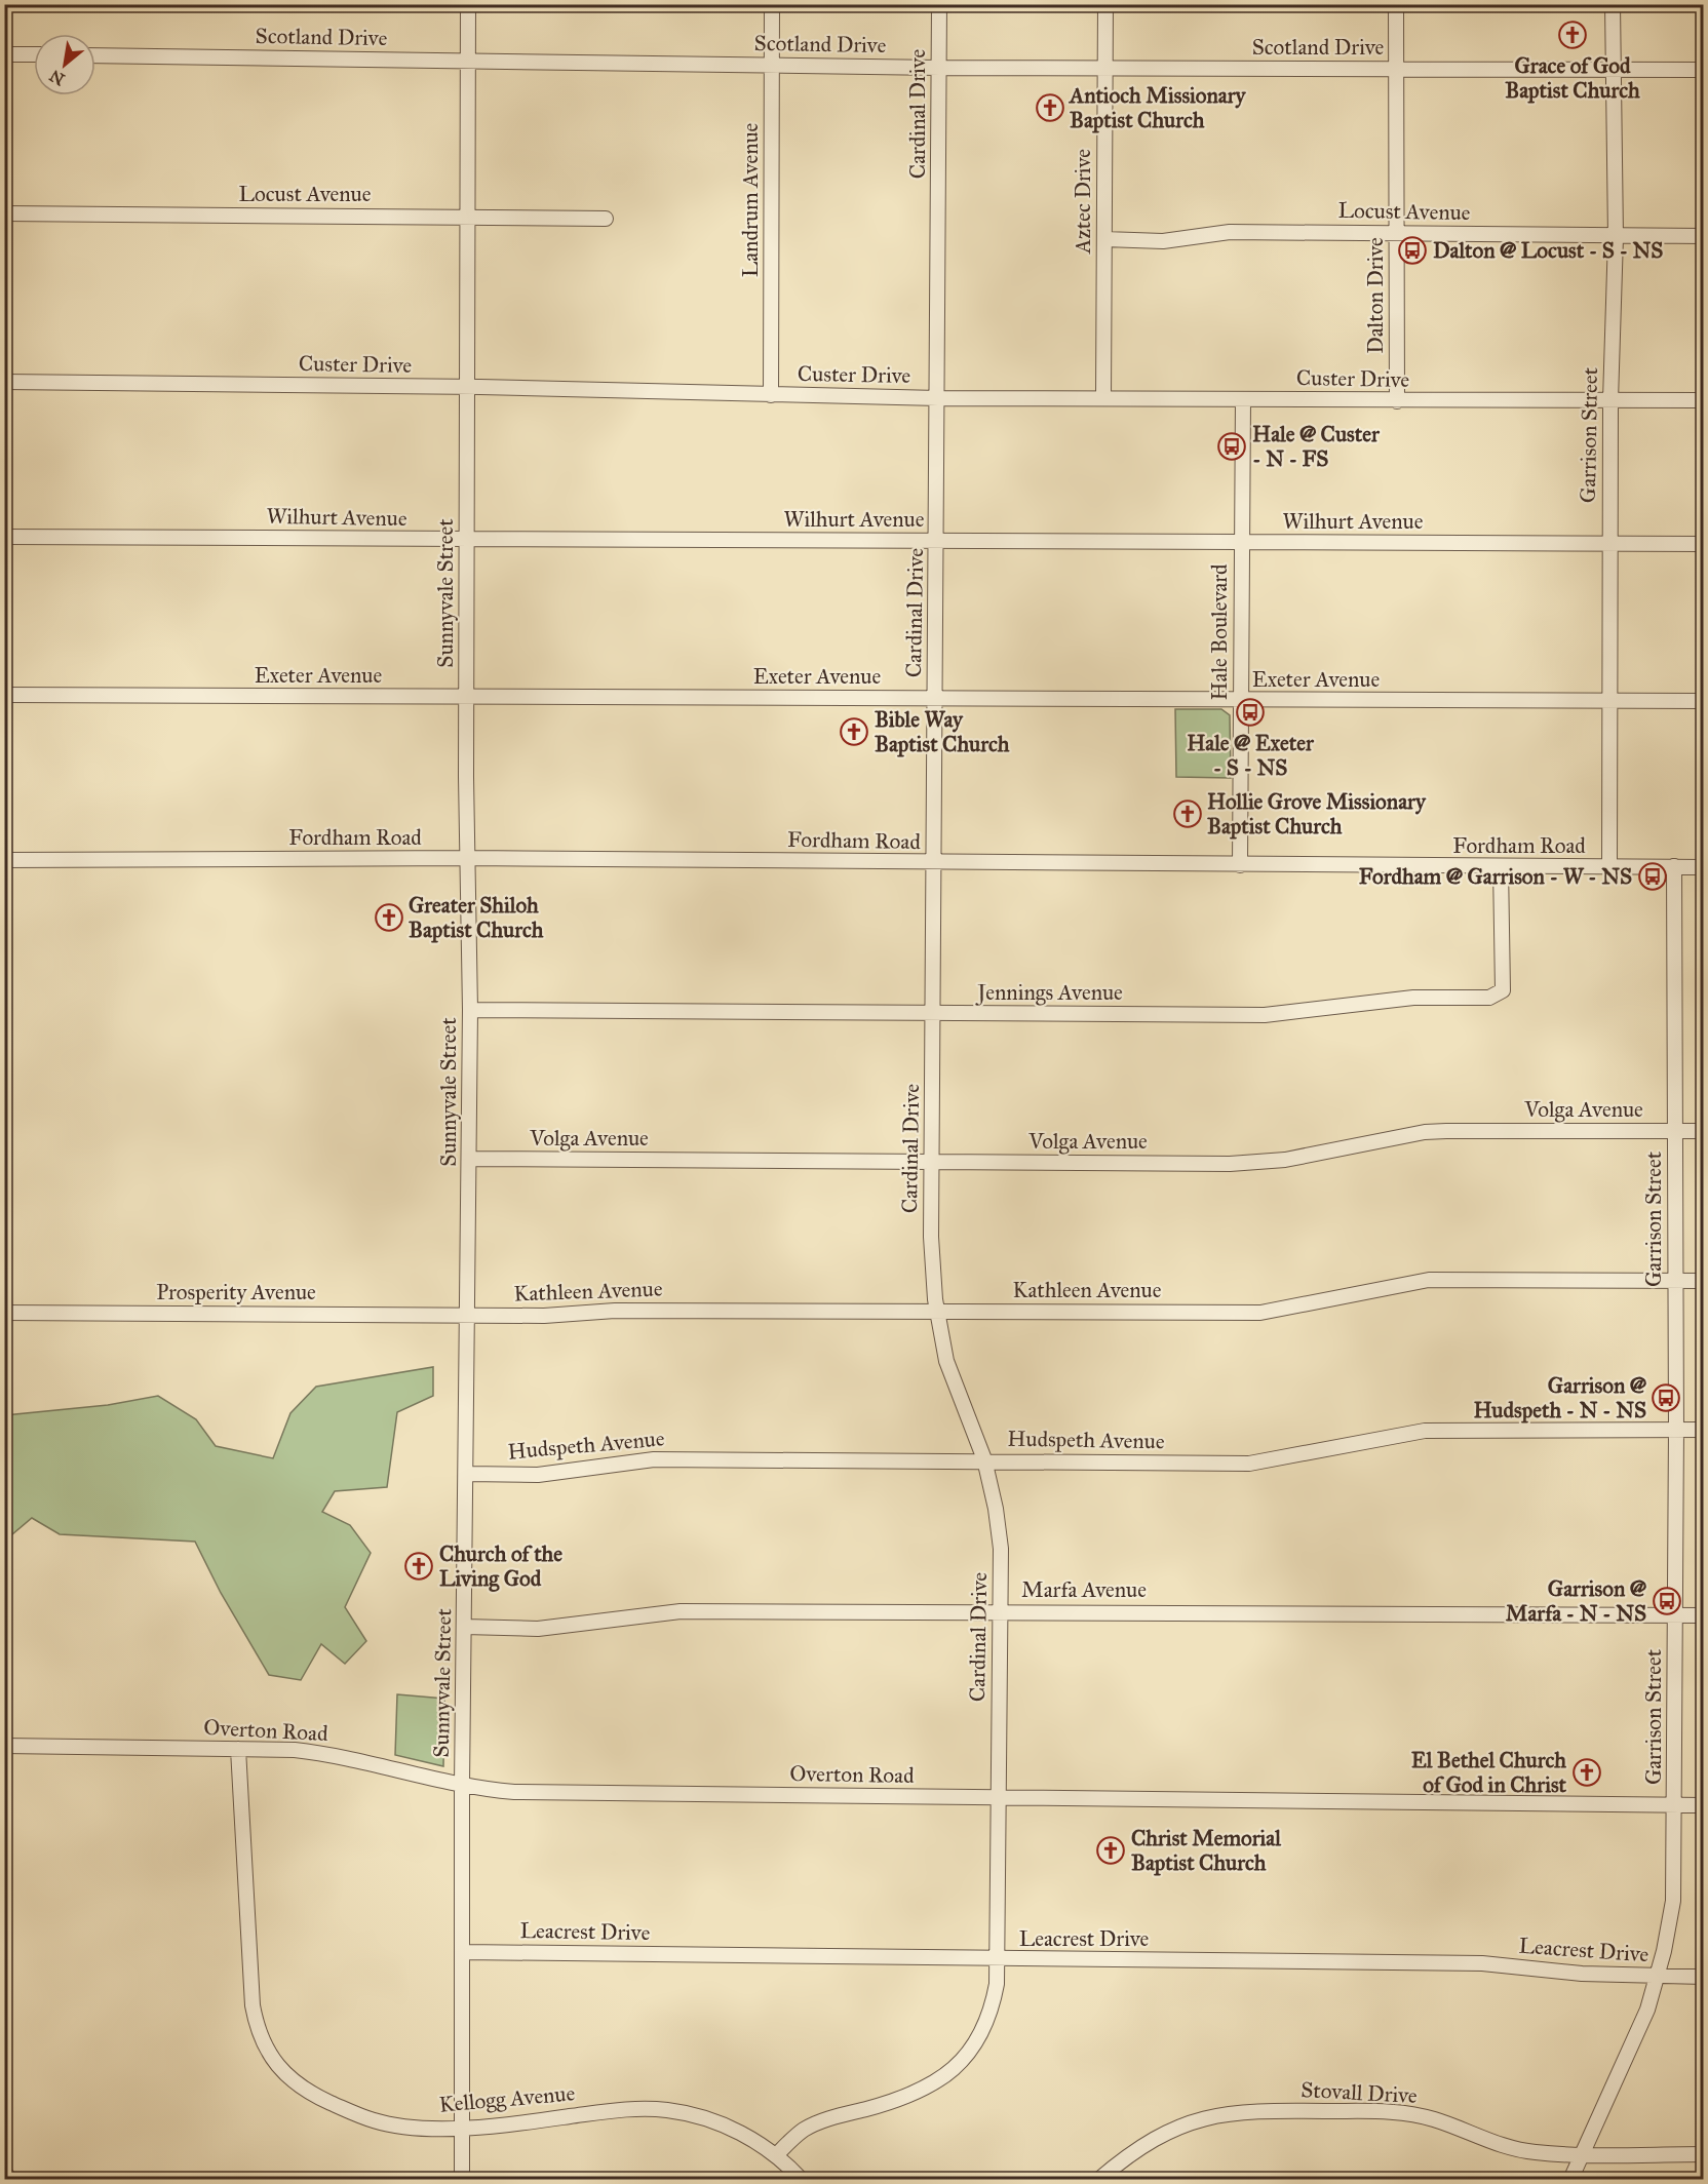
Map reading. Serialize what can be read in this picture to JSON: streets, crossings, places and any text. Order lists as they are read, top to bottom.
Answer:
{
  "streets": {
    "street": [
      "Scotland Drive",
      "Cardinal Drive",
      "Locust Avenue",
      "Landrum Avenue",
      "Aztec Drive",
      "Dalton Drive",
      "Custer Drive",
      "Garrison Street",
      "Wilhurt Avenue",
      "Sunnyvale Street",
      "Hale Boulevard",
      "Exeter Avenue",
      "Fordham Road",
      "Jennings Avenue",
      "Volga Avenue",
      "Kathleen Avenue",
      "Prosperity Avenue",
      "Hudspeth Avenue",
      "Marfa Avenue",
      "Overton Road",
      "Leacrest Drive",
      "Stovall Drive",
      "Kellogg Avenue"
    ]
  },
  "crossings": [
    ["Scotland Drive", "Cardinal Drive"],
    ["Scotland Drive", "Landrum Avenue"],
    ["Scotland Drive", "Aztec Drive"],
    ["Scotland Drive", "Dalton Drive"],
    ["Scotland Drive", "Garrison Street"],
    ["Scotland Drive", "Sunnyvale Street"],
    ["Cardinal Drive", "Custer Drive"],
    ["Cardinal Drive", "Wilhurt Avenue"],
    ["Cardinal Drive", "Exeter Avenue"],
    ["Cardinal Drive", "Fordham Road"],
    ["Cardinal Drive", "Jennings Avenue"],
    ["Cardinal Drive", "Volga Avenue"],
    ["Cardinal Drive", "Kathleen Avenue"],
    ["Cardinal Drive", "Hudspeth Avenue"],
    ["Cardinal Drive", "Marfa Avenue"],
    ["Cardinal Drive", "Overton Road"],
    ["Cardinal Drive", "Leacrest Drive"],
    ["Cardinal Drive", "Kellogg Avenue"],
    ["Locust Avenue", "Aztec Drive"],
    ["Locust Avenue", "Dalton Drive"],
    ["Locust Avenue", "Garrison Street"],
    ["Locust Avenue", "Sunnyvale Street"],
    ["Landrum Avenue", "Custer Drive"],
    ["Aztec Drive", "Custer Drive"],
    ["Dalton Drive", "Custer Drive"],
    ["Custer Drive", "Garrison Street"],
    ["Custer Drive", "Sunnyvale Street"],
    ["Custer Drive", "Hale Boulevard"],
    ["Garrison Street", "Wilhurt Avenue"],
    ["Garrison Street", "Exeter Avenue"],
    ["Garrison Street", "Fordham Road"],
    ["Garrison Street", "Volga Avenue"],
    ["Garrison Street", "Kathleen Avenue"],
    ["Garrison Street", "Hudspeth Avenue"],
    ["Garrison Street", "Marfa Avenue"],
    ["Garrison Street", "Overton Road"],
    ["Garrison Street", "Leacrest Drive"],
    ["Garrison Street", "Stovall Drive"],
    ["Wilhurt Avenue", "Sunnyvale Street"],
    ["Wilhurt Avenue", "Hale Boulevard"],
    ["Sunnyvale Street", "Exeter Avenue"],
    ["Sunnyvale Street", "Fordham Road"],
    ["Sunnyvale Street", "Jennings Avenue"],
    ["Sunnyvale Street", "Volga Avenue"],
    ["Sunnyvale Street", "Kathleen Avenue"],
    ["Sunnyvale Street", "Prosperity Avenue"],
    ["Sunnyvale Street", "Hudspeth Avenue"],
    ["Sunnyvale Street", "Marfa Avenue"],
    ["Sunnyvale Street", "Overton Road"],
    ["Sunnyvale Street", "Leacrest Drive"],
    ["Sunnyvale Street", "Kellogg Avenue"],
    ["Hale Boulevard", "Exeter Avenue"],
    ["Hale Boulevard", "Fordham Road"],
    ["Fordham Road", "Jennings Avenue"],
    ["Kathleen Avenue", "Prosperity Avenue"],
    ["Overton Road", "Kellogg Avenue"]
  ],
  "places": {
    "church": [
      "Grace of God Baptist Church",
      "Antioch Missionary Baptist Church",
      "Bible Way Baptist Church",
      "Hollie Grove Missionary Baptist Church",
      "Greater Shiloh Baptist Church",
      "Church of the Living God",
      "El Bethel Church of God in Christ",
      "Christ Memorial Baptist Church"
    ],
    "bus stop": [
      "Dalton @ Locust - S - NS",
      "Hale @ Custer - N - FS",
      "Hale @ Exeter - S - NS",
      "Fordham @ Garrison - W - NS",
      "Garrison @ Hudspeth - N - NS",
      "Garrison @ Marfa - N - NS"
    ]
  },
  "north": "bottom left"
}
